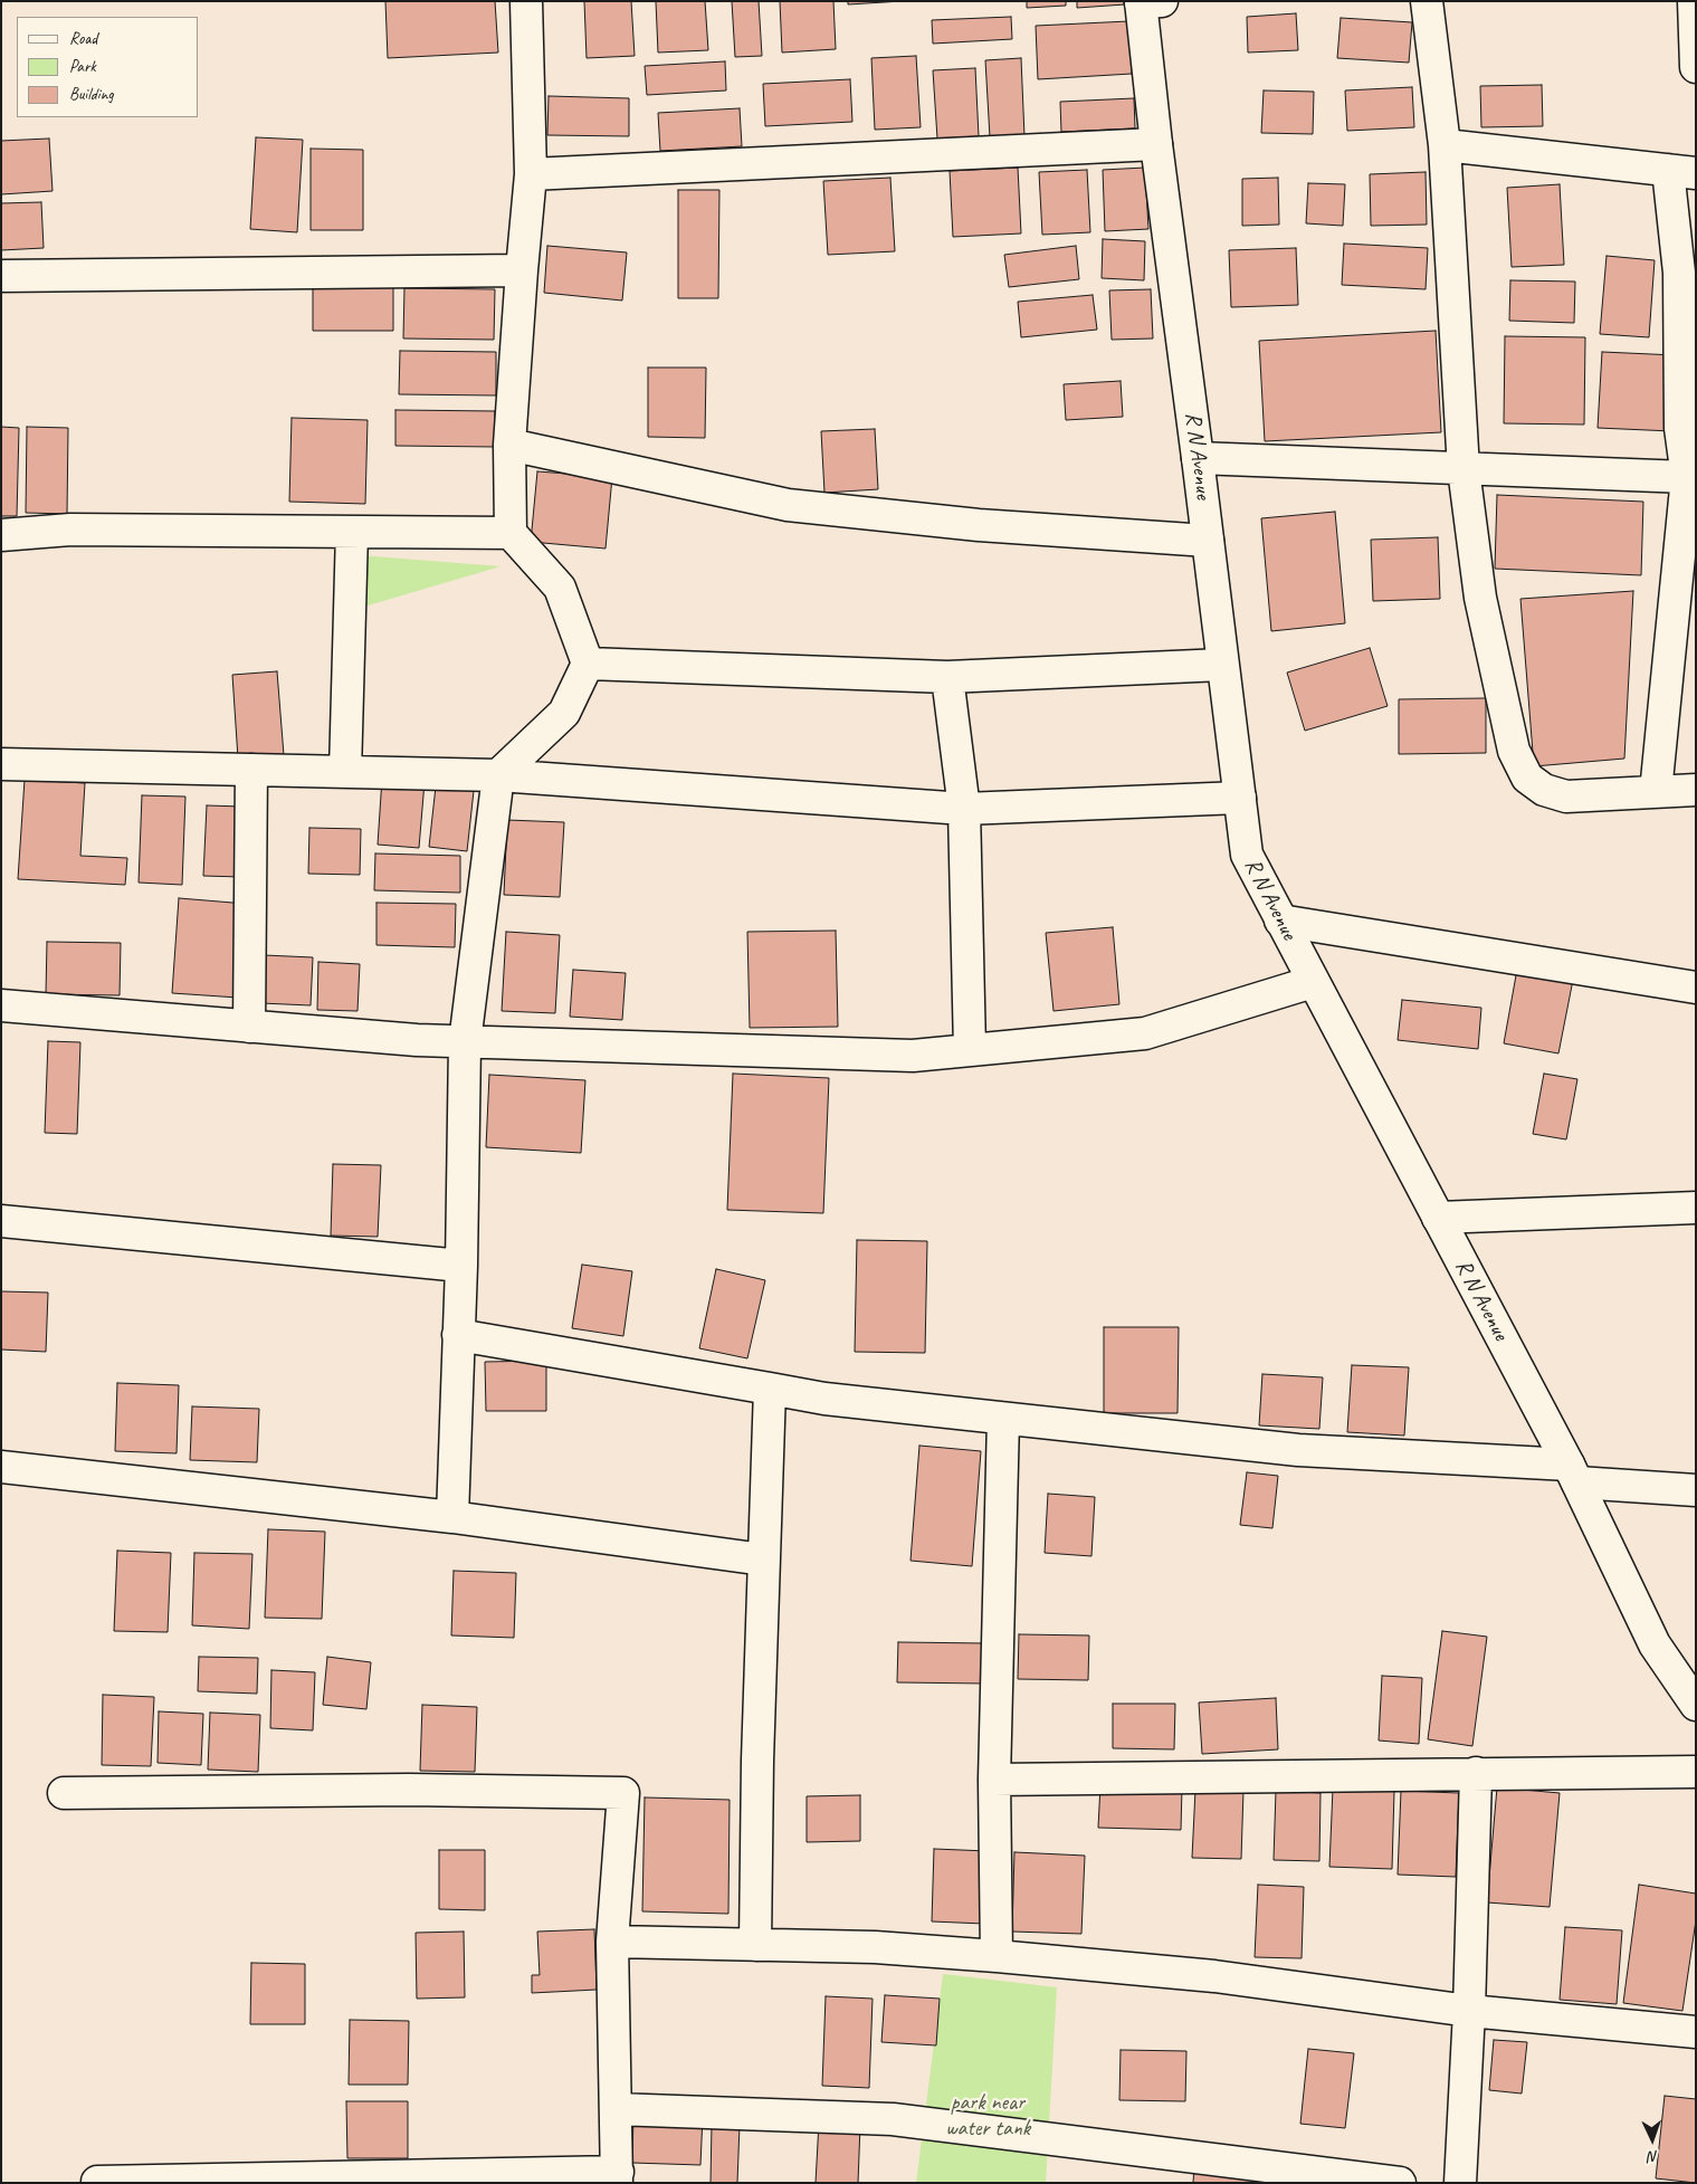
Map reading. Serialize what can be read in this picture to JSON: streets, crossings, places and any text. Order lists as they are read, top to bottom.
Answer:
{
  "streets": {
    "street": ["R N Avenue"]
  },
  "parks": ["park near water tank"],
  "legend": ["Road", "Park", "Building"],
  "north": "bottom"
}
